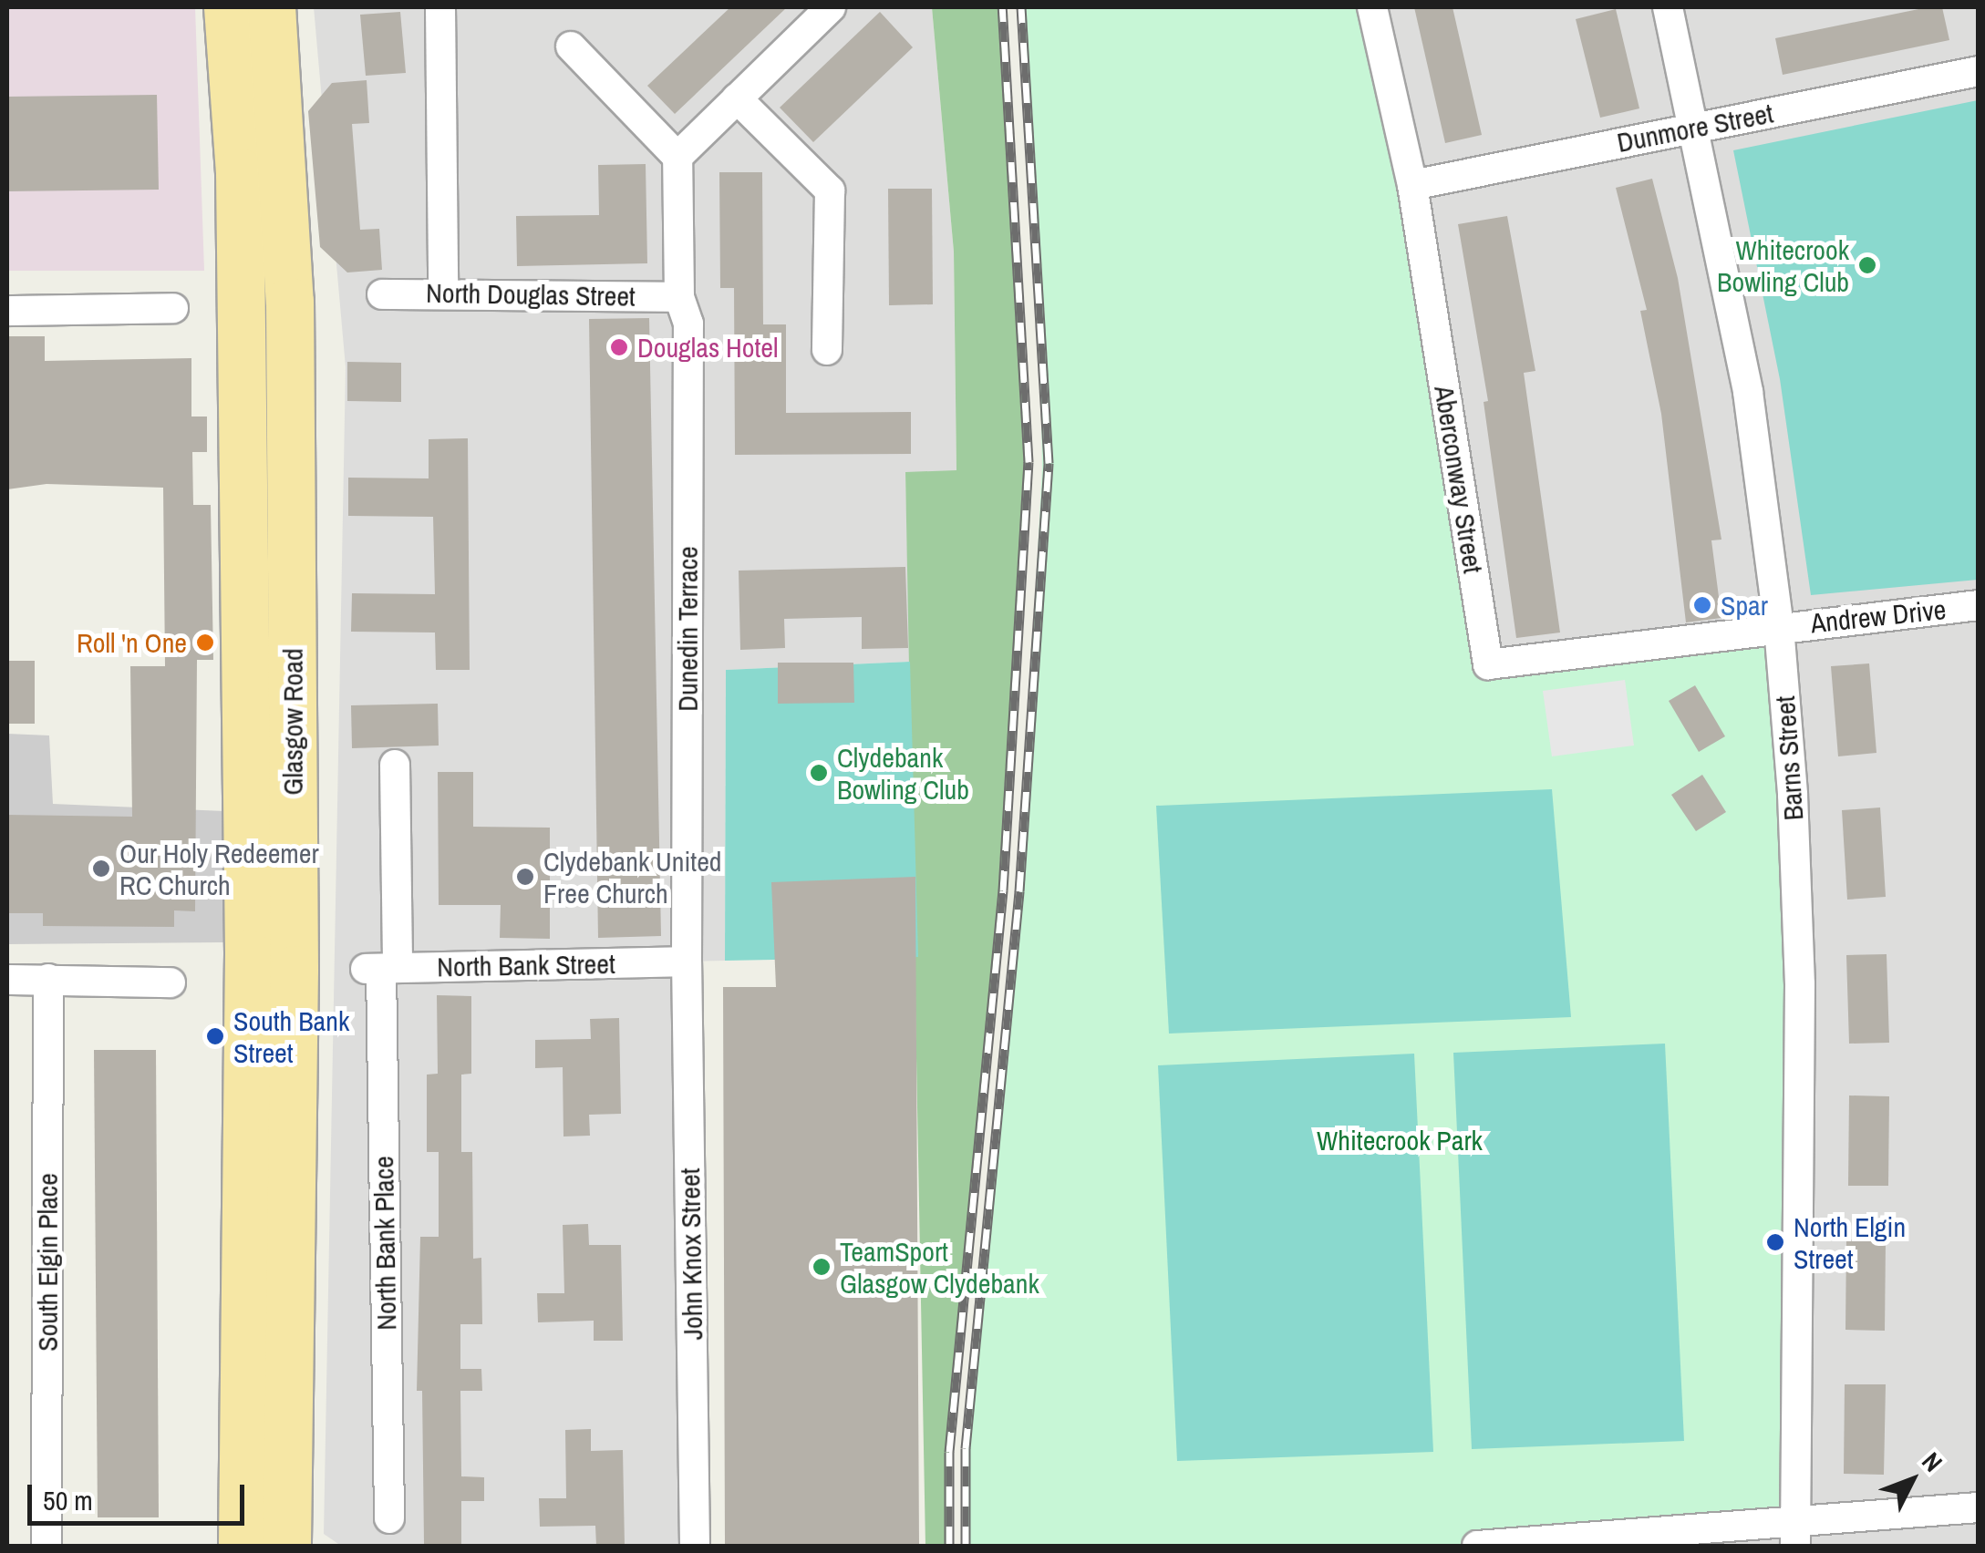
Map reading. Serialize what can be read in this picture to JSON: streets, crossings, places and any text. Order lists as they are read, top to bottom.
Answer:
{
  "streets": {
    "main road": ["Glasgow Road"],
    "street": [
      "Dunmore Street",
      "North Douglas Street",
      "Aberconway Street",
      "Andrew Drive",
      "Dunedin Terrace",
      "Barns Street",
      "North Bank Street",
      "North Bank Place",
      "John Knox Street",
      "South Elgin Place"
    ]
  },
  "crossings": [
    ["Dunmore Street", "Aberconway Street"],
    ["Dunmore Street", "Barns Street"],
    ["North Douglas Street", "Dunedin Terrace"],
    ["Aberconway Street", "Andrew Drive"],
    ["Aberconway Street", "Barns Street"],
    ["Andrew Drive", "Barns Street"],
    ["Dunedin Terrace", "North Bank Street"],
    ["Dunedin Terrace", "John Knox Street"],
    ["North Bank Street", "North Bank Place"],
    ["North Bank Street", "John Knox Street"]
  ],
  "parks": ["Whitecrook Park"],
  "places": [
    "Whitecrook Bowling Club",
    "Douglas Hotel",
    "Spar",
    "Roll 'n One",
    "Clydebank Bowling Club",
    "Our Holy Redeemer RC Church",
    "Clydebank United Free Church",
    "South Bank Street",
    "North Elgin Street",
    "TeamSport Glasgow Clydebank"
  ],
  "scale_bar": "50 m",
  "north": "top right"
}
